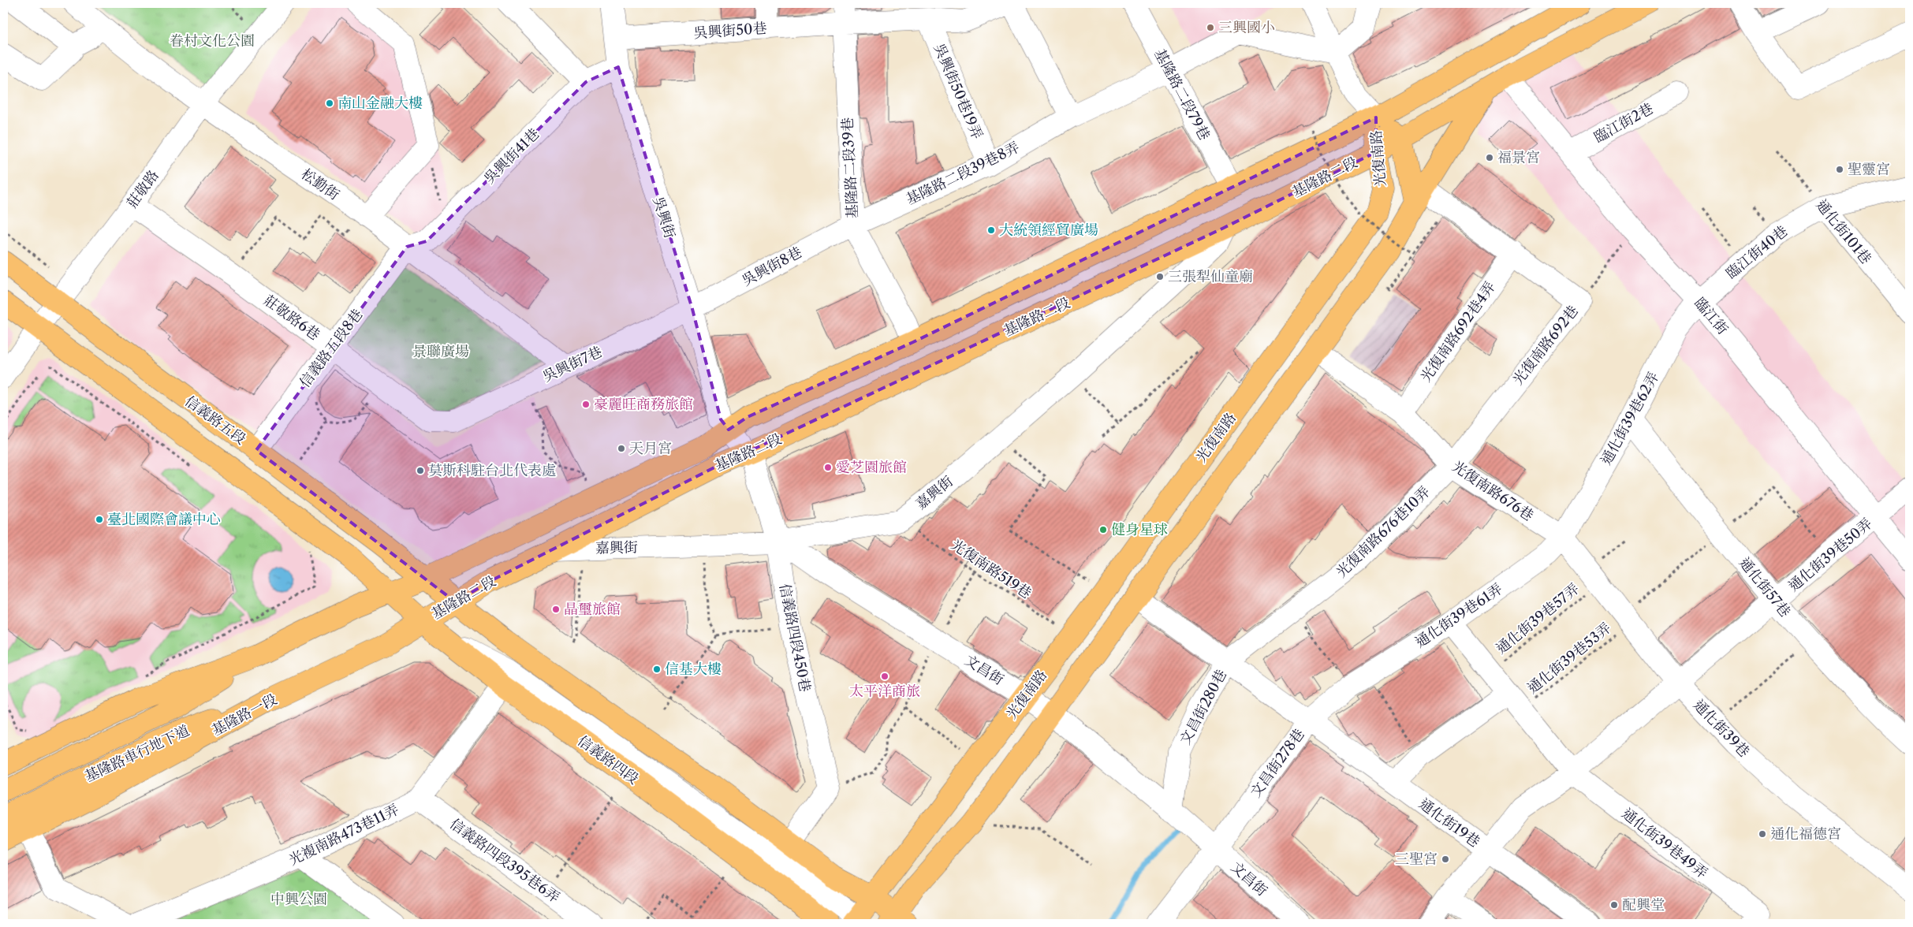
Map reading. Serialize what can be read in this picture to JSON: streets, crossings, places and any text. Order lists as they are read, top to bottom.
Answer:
{
  "streets": {
    "main road": [
      "光復南路",
      "基隆路二段",
      "信義路五段",
      "基隆路一段",
      "基隆路車行地下道",
      "信義路四段"
    ],
    "street": [
      "吳興街50巷",
      "吳興街50巷19弄",
      "基隆路二段79巷",
      "臨江街2巷",
      "吳興街41巷",
      "基隆路二段39巷",
      "基隆路二段39巷8弄",
      "松勤街",
      "莊敬路",
      "吳興街",
      "通化街101巷",
      "臨江街40巷",
      "吳興街8巷",
      "臨江街",
      "莊敬路6巷",
      "光復南路692巷4弄",
      "光復南路692巷",
      "信義路五段8巷",
      "吳興街7巷",
      "通化街39巷62弄",
      "光復南路676巷",
      "嘉興街",
      "光復南路676巷10弄",
      "通化街39巷50弄",
      "通化街57巷",
      "通化街39巷61弄",
      "信義路四段450巷",
      "文昌街",
      "文昌街280巷",
      "通化街39巷",
      "文昌街278巷",
      "通化街19巷",
      "光複南路473巷11弄",
      "通化街39巷49弄",
      "信義路四段395巷6弄"
    ],
    "path": ["光復南路519巷", "通化街39巷57弄", "通化街39巷53弄"]
  },
  "crossings": [
    ["吳興街50巷", "吳興街50巷19弄"],
    ["吳興街50巷", "基隆路二段39巷"],
    ["吳興街50巷", "吳興街"],
    ["吳興街50巷19弄", "基隆路二段39巷8弄"],
    ["基隆路二段79巷", "基隆路二段39巷8弄"],
    ["基隆路二段79巷", "基隆路二段"],
    ["臨江街2巷", "臨江街"],
    ["吳興街41巷", "松勤街"],
    ["吳興街41巷", "吳興街"],
    ["吳興街41巷", "信義路五段8巷"],
    ["光復南路", "基隆路二段"],
    ["光復南路", "光復南路692巷"],
    ["光復南路", "光復南路519巷"],
    ["光復南路", "文昌街"],
    ["基隆路二段39巷", "基隆路二段39巷8弄"],
    ["基隆路二段39巷", "基隆路二段"],
    ["基隆路二段39巷", "吳興街8巷"],
    ["基隆路二段39巷8弄", "吳興街8巷"],
    ["基隆路二段", "吳興街"],
    ["基隆路二段", "臨江街"],
    ["基隆路二段", "信義路五段"],
    ["基隆路二段", "嘉興街"],
    ["基隆路二段", "信義路四段450巷"],
    ["基隆路二段", "基隆路一段"],
    ["基隆路二段", "信義路四段"],
    ["松勤街", "莊敬路"],
    ["松勤街", "信義路五段8巷"],
    ["松勤街", "吳興街7巷"],
    ["莊敬路", "莊敬路6巷"],
    ["莊敬路", "信義路五段"],
    ["吳興街", "吳興街8巷"],
    ["吳興街", "吳興街7巷"],
    ["吳興街", "信義路四段450巷"],
    ["通化街101巷", "臨江街40巷"],
    ["臨江街40巷", "臨江街"],
    ["臨江街40巷", "通化街39巷62弄"],
    ["吳興街8巷", "吳興街7巷"],
    ["臨江街", "通化街39巷62弄"],
    ["臨江街", "通化街39巷50弄"],
    ["莊敬路6巷", "信義路五段8巷"],
    ["莊敬路6巷", "吳興街7巷"],
    ["光復南路692巷4弄", "光復南路692巷"],
    ["光復南路692巷4弄", "光復南路676巷"],
    ["光復南路692巷", "光復南路676巷"],
    ["光復南路692巷", "光復南路676巷10弄"],
    ["信義路五段8巷", "信義路五段"],
    ["通化街39巷62弄", "光復南路676巷"],
    ["通化街39巷62弄", "通化街57巷"],
    ["通化街39巷62弄", "通化街39巷61弄"],
    ["通化街39巷62弄", "通化街39巷"],
    ["光復南路676巷", "光復南路676巷10弄"],
    ["光復南路676巷", "通化街39巷61弄"],
    ["光復南路676巷", "通化街39巷"],
    ["嘉興街", "光復南路519巷"],
    ["嘉興街", "信義路四段450巷"],
    ["嘉興街", "文昌街"],
    ["光復南路676巷10弄", "文昌街280巷"],
    ["通化街39巷50弄", "通化街57巷"],
    ["通化街39巷50弄", "通化街39巷"],
    ["通化街39巷61弄", "通化街39巷"],
    ["通化街39巷61弄", "文昌街278巷"],
    ["通化街39巷61弄", "通化街39巷49弄"],
    ["通化街39巷57弄", "通化街39巷"],
    ["通化街39巷57弄", "通化街39巷49弄"],
    ["信義路四段450巷", "文昌街"],
    ["通化街39巷53弄", "通化街39巷"],
    ["通化街39巷53弄", "通化街39巷49弄"],
    ["文昌街", "文昌街280巷"],
    ["文昌街", "文昌街278巷"],
    ["文昌街280巷", "通化街19巷"],
    ["基隆路一段", "基隆路車行地下道"],
    ["基隆路一段", "信義路四段"],
    ["信義路四段", "光複南路473巷11弄"],
    ["文昌街278巷", "通化街19巷"],
    ["光複南路473巷11弄", "信義路四段395巷6弄"]
  ],
  "parks": ["眷村文化公園", "景聯廣場", "中興公園"],
  "places": [
    "三興國小",
    "南山金融大樓",
    "福景宮",
    "聖靈宮",
    "大統領經貿廣場",
    "三張犁仙童廟",
    "豪麗旺商務旅館",
    "天月宮",
    "愛芝園旅館",
    "莫斯科駐台北代表處",
    "臺北國際會議中心",
    "健身星球",
    "晶璽旅館",
    "信基大樓",
    "太平洋商旅",
    "通化福德宮",
    "三聖宮",
    "配興堂"
  ]
}
